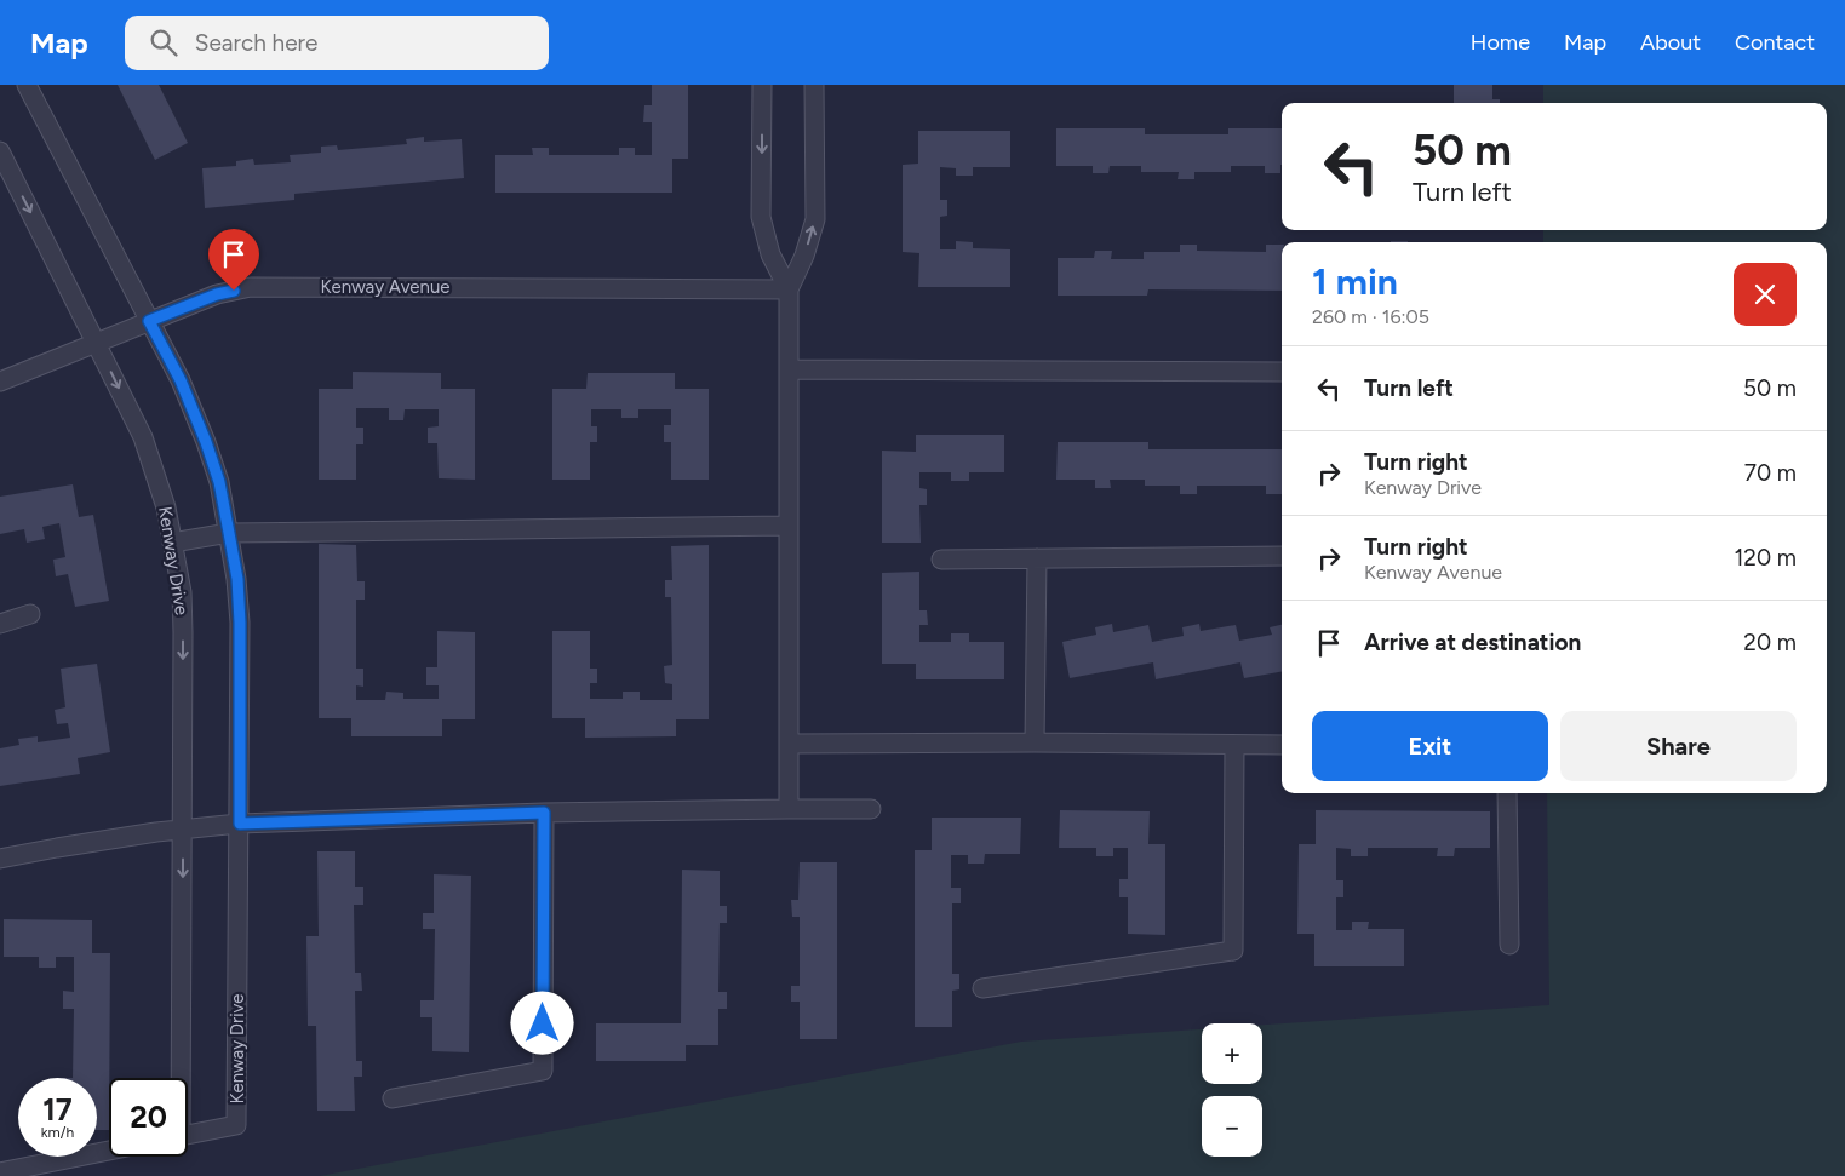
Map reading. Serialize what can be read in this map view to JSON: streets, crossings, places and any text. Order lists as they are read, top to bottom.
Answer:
{
  "streets": {
    "street": ["Kenway Avenue", "Kenway Drive"]
  },
  "crossings": [
    ["Kenway Avenue", "Kenway Drive"]
  ],
  "page": {
    "header": "Map",
    "search": "Search here",
    "nav": [
      "Home",
      "Map",
      "About",
      "Contact"
    ],
    "turn": ["50 m", "Turn left"],
    "heading": ["1 min", "260 m · 16:05"],
    "list": [
      {
        "name": "Turn left",
        "value": "50 m"
      },
      {
        "name": "Turn right",
        "note": "Kenway Drive",
        "value": "70 m"
      },
      {
        "name": "Turn right",
        "note": "Kenway Avenue",
        "value": "120 m"
      },
      {
        "name": "Arrive at destination",
        "value": "20 m"
      }
    ],
    "buttons": ["Exit", "Share"],
    "map_buttons": ["+", "−"],
    "speed": "17 km/h",
    "limit": "20"
  }
}
